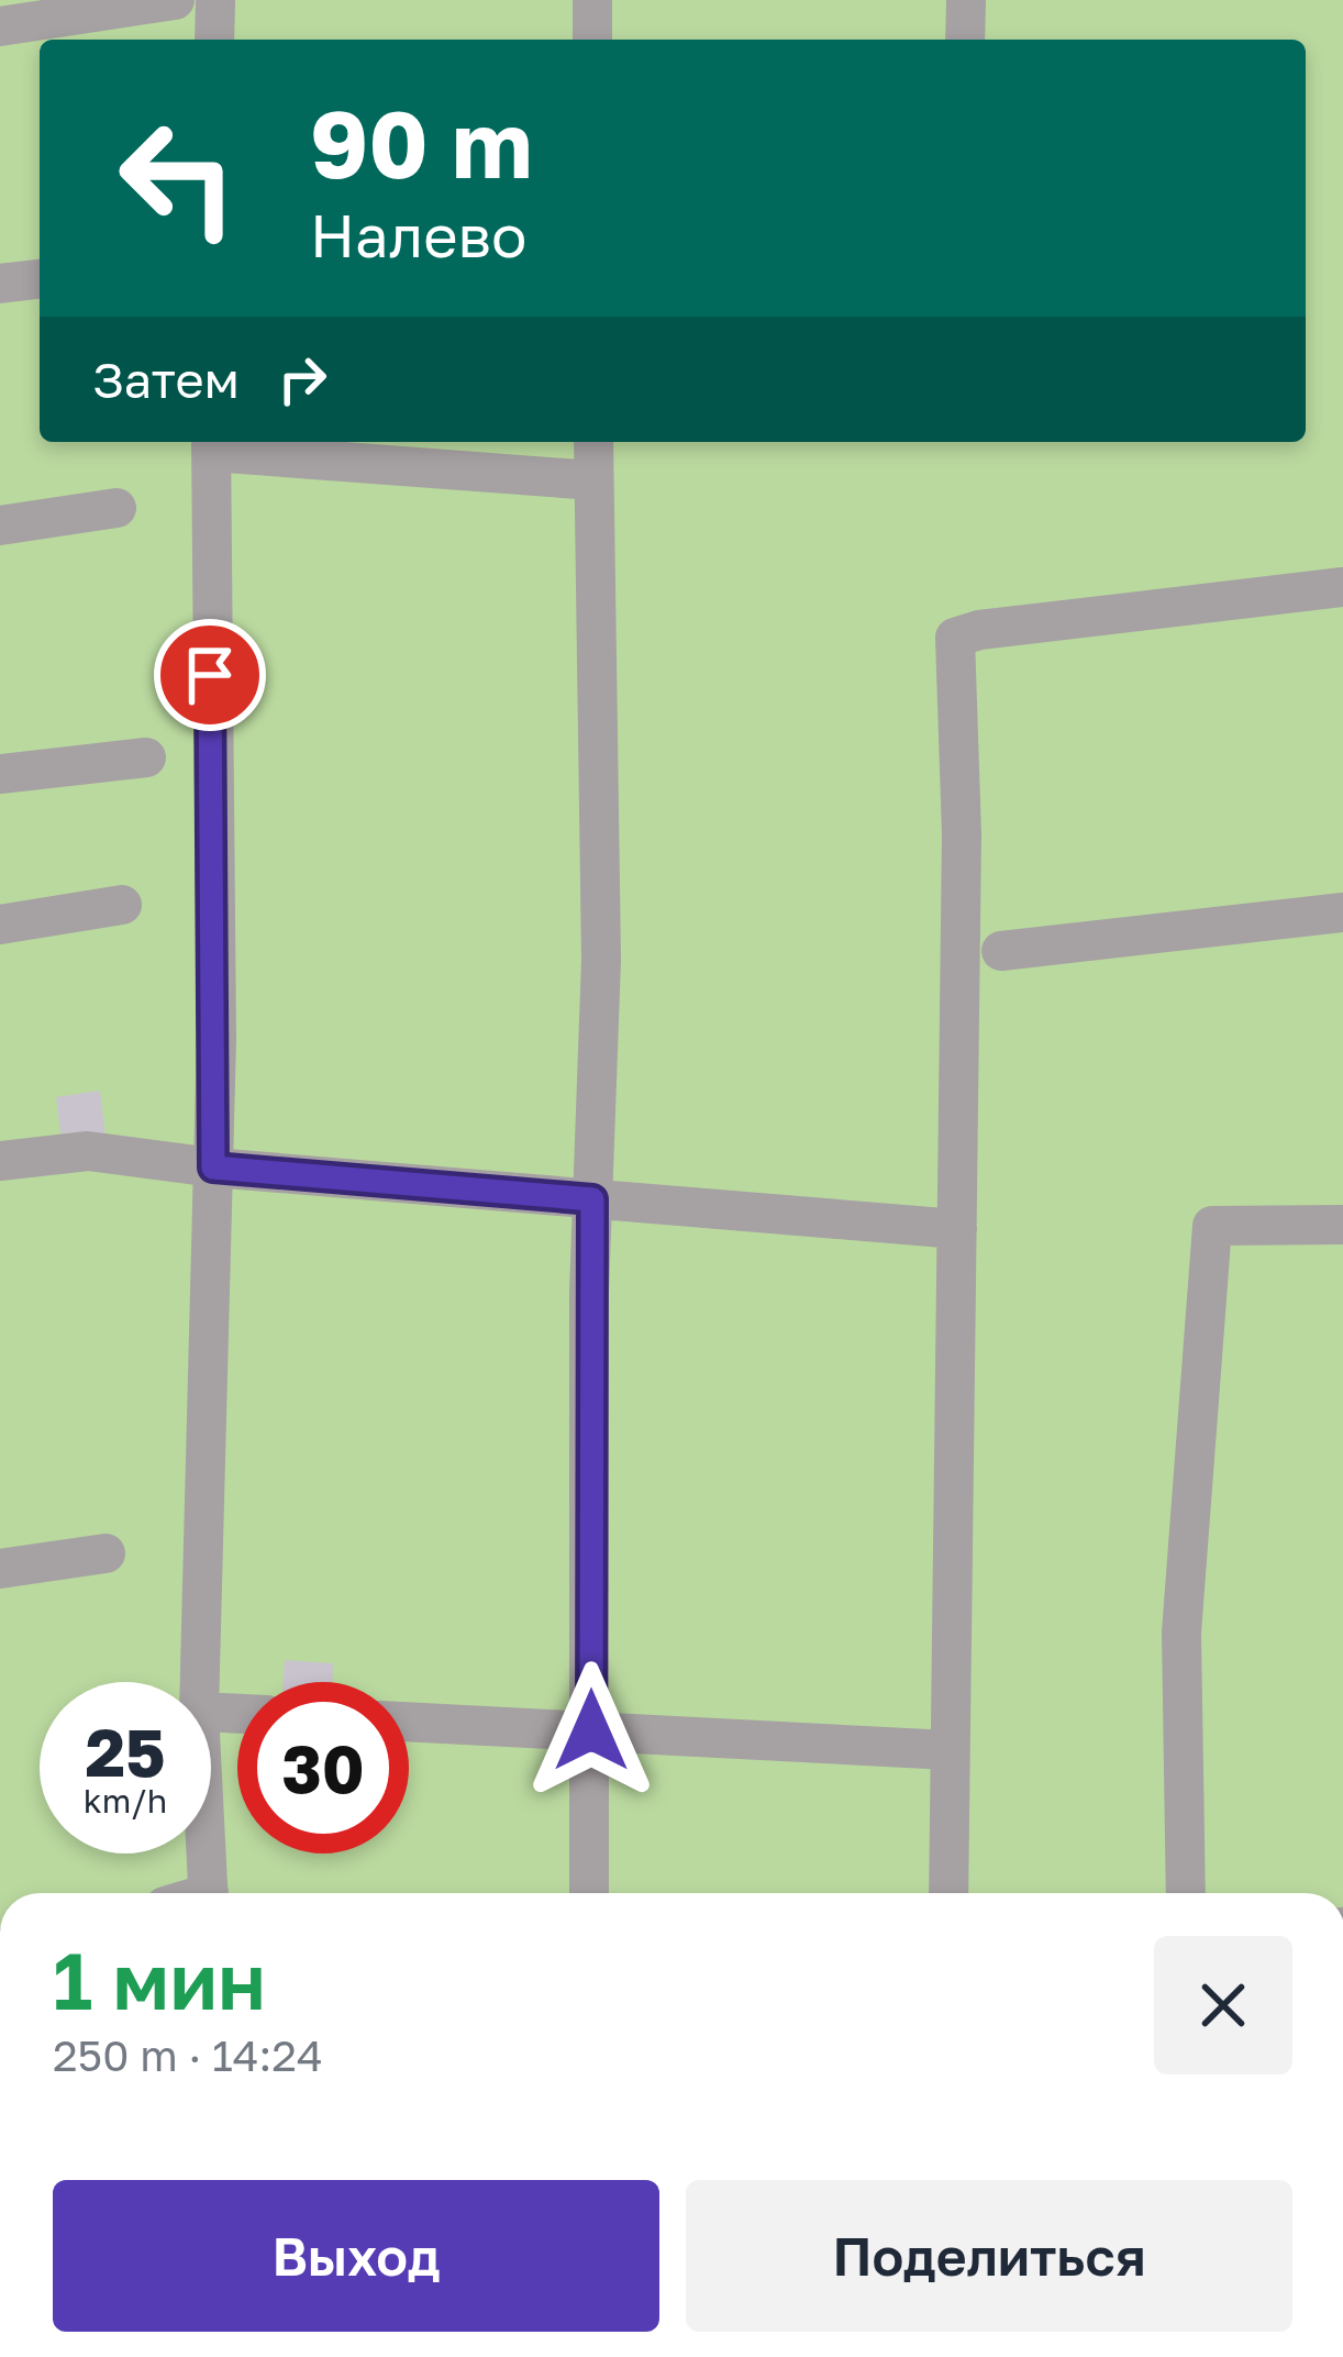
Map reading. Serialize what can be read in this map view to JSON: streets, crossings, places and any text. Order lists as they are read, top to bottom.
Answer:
{
  "page": {
    "turn": ["90 m", "Налево"],
    "then": "Затем",
    "speed": "25 km/h",
    "limit": "30",
    "heading": ["1 мин", "250 m · 14:24"],
    "buttons": ["Выход", "Поделиться"]
  }
}
